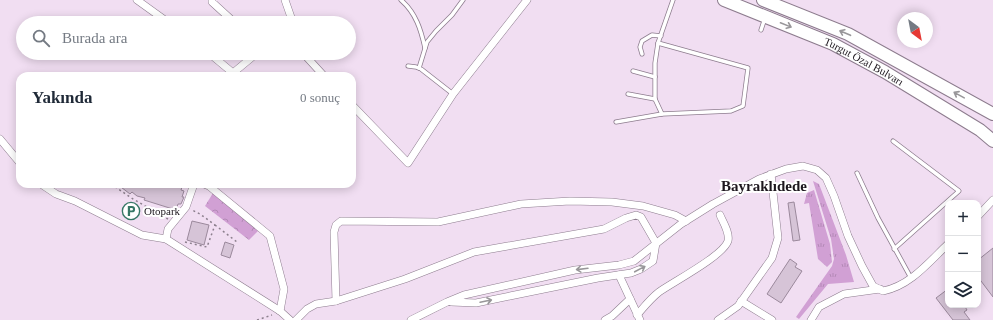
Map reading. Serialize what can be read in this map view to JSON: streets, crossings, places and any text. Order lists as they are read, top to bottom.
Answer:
{
  "streets": {
    "highway": ["Turgut Özal Bulvarı"]
  },
  "districts": ["Bayraklıdede"],
  "places": {
    "parking": ["Otopark"]
  },
  "north": "bottom right",
  "page": {
    "search": "Burada ara",
    "heading": ["Yakında", "0 sonuç"],
    "map_buttons": ["+", "−"]
  }
}
